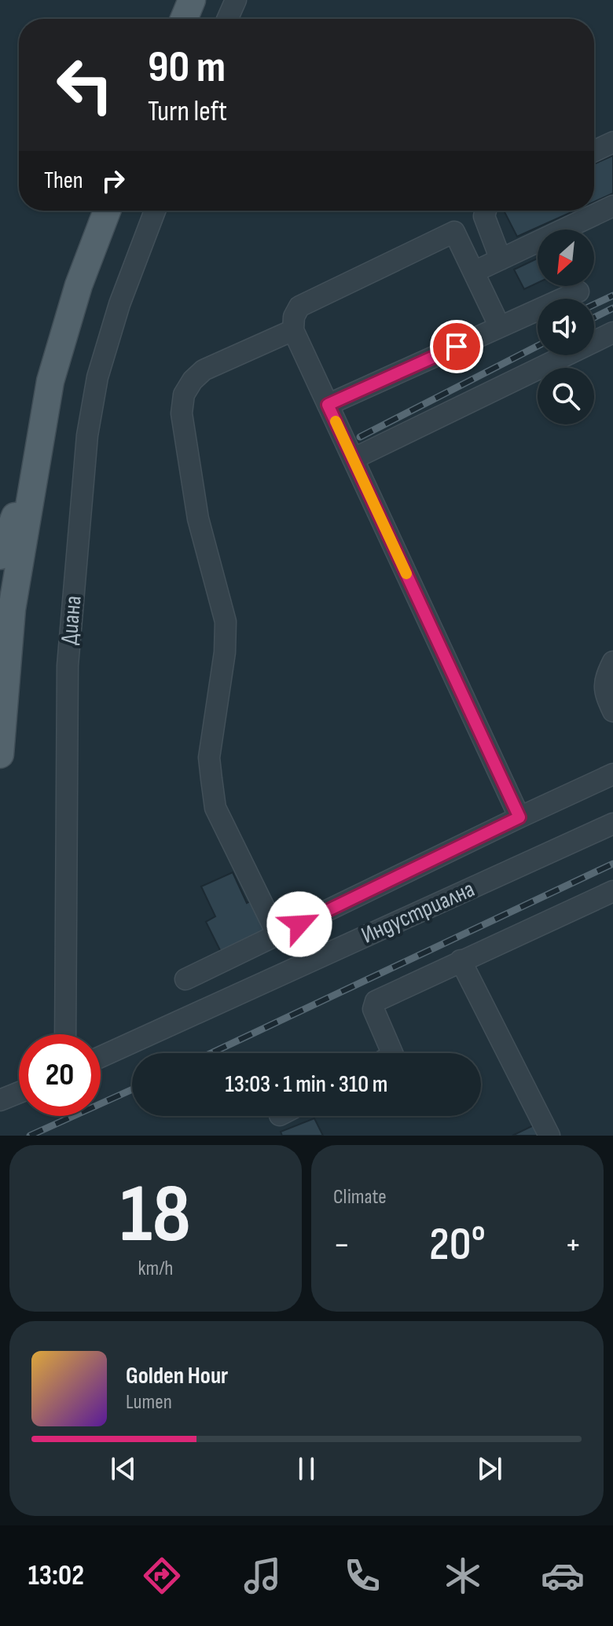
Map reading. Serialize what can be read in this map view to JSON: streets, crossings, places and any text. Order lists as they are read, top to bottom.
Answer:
{
  "streets": {
    "street": ["Диана", "Индустриална"]
  },
  "north": "bottom left",
  "page": {
    "turn": ["90 m", "Turn left"],
    "then": "Then",
    "limit": "20",
    "trip": "13:03 · 1 min · 310 m",
    "tile": [
      ["18", "km/h"],
      "Climate"
    ],
    "heat": ["−", "20°", "+"],
    "song": ["Golden Hour", "Lumen"],
    "tabs": "13:02"
  }
}
